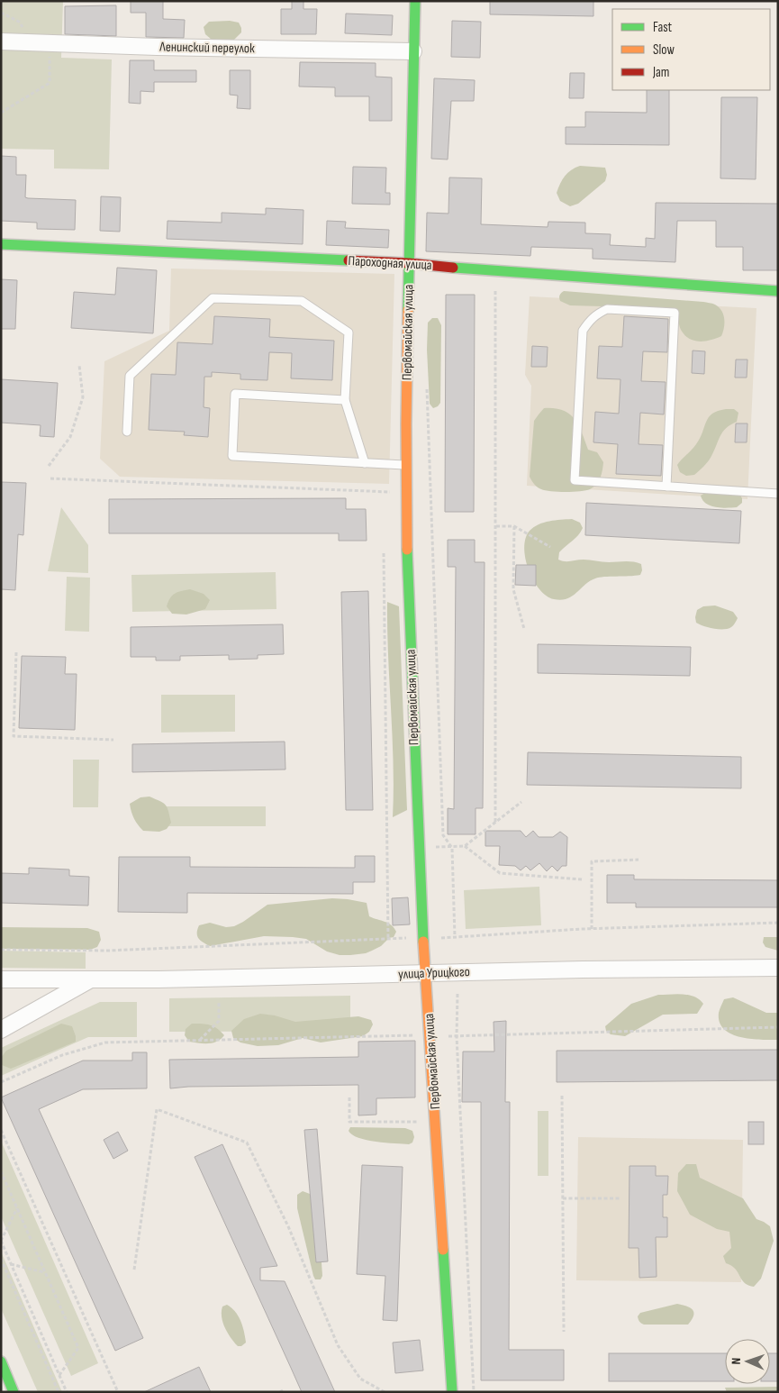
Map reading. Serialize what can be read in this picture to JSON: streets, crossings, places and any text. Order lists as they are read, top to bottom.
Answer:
{
  "streets": {
    "street": [
      "Ленинский переулок",
      "Пароходная улица",
      "Первомайская улица",
      "улица Урицкого"
    ]
  },
  "crossings": [
    ["Ленинский переулок", "Первомайская улица"],
    ["Пароходная улица", "Первомайская улица"],
    ["Первомайская улица", "улица Урицкого"]
  ],
  "legend": ["Fast", "Slow", "Jam"],
  "north": "left"
}
